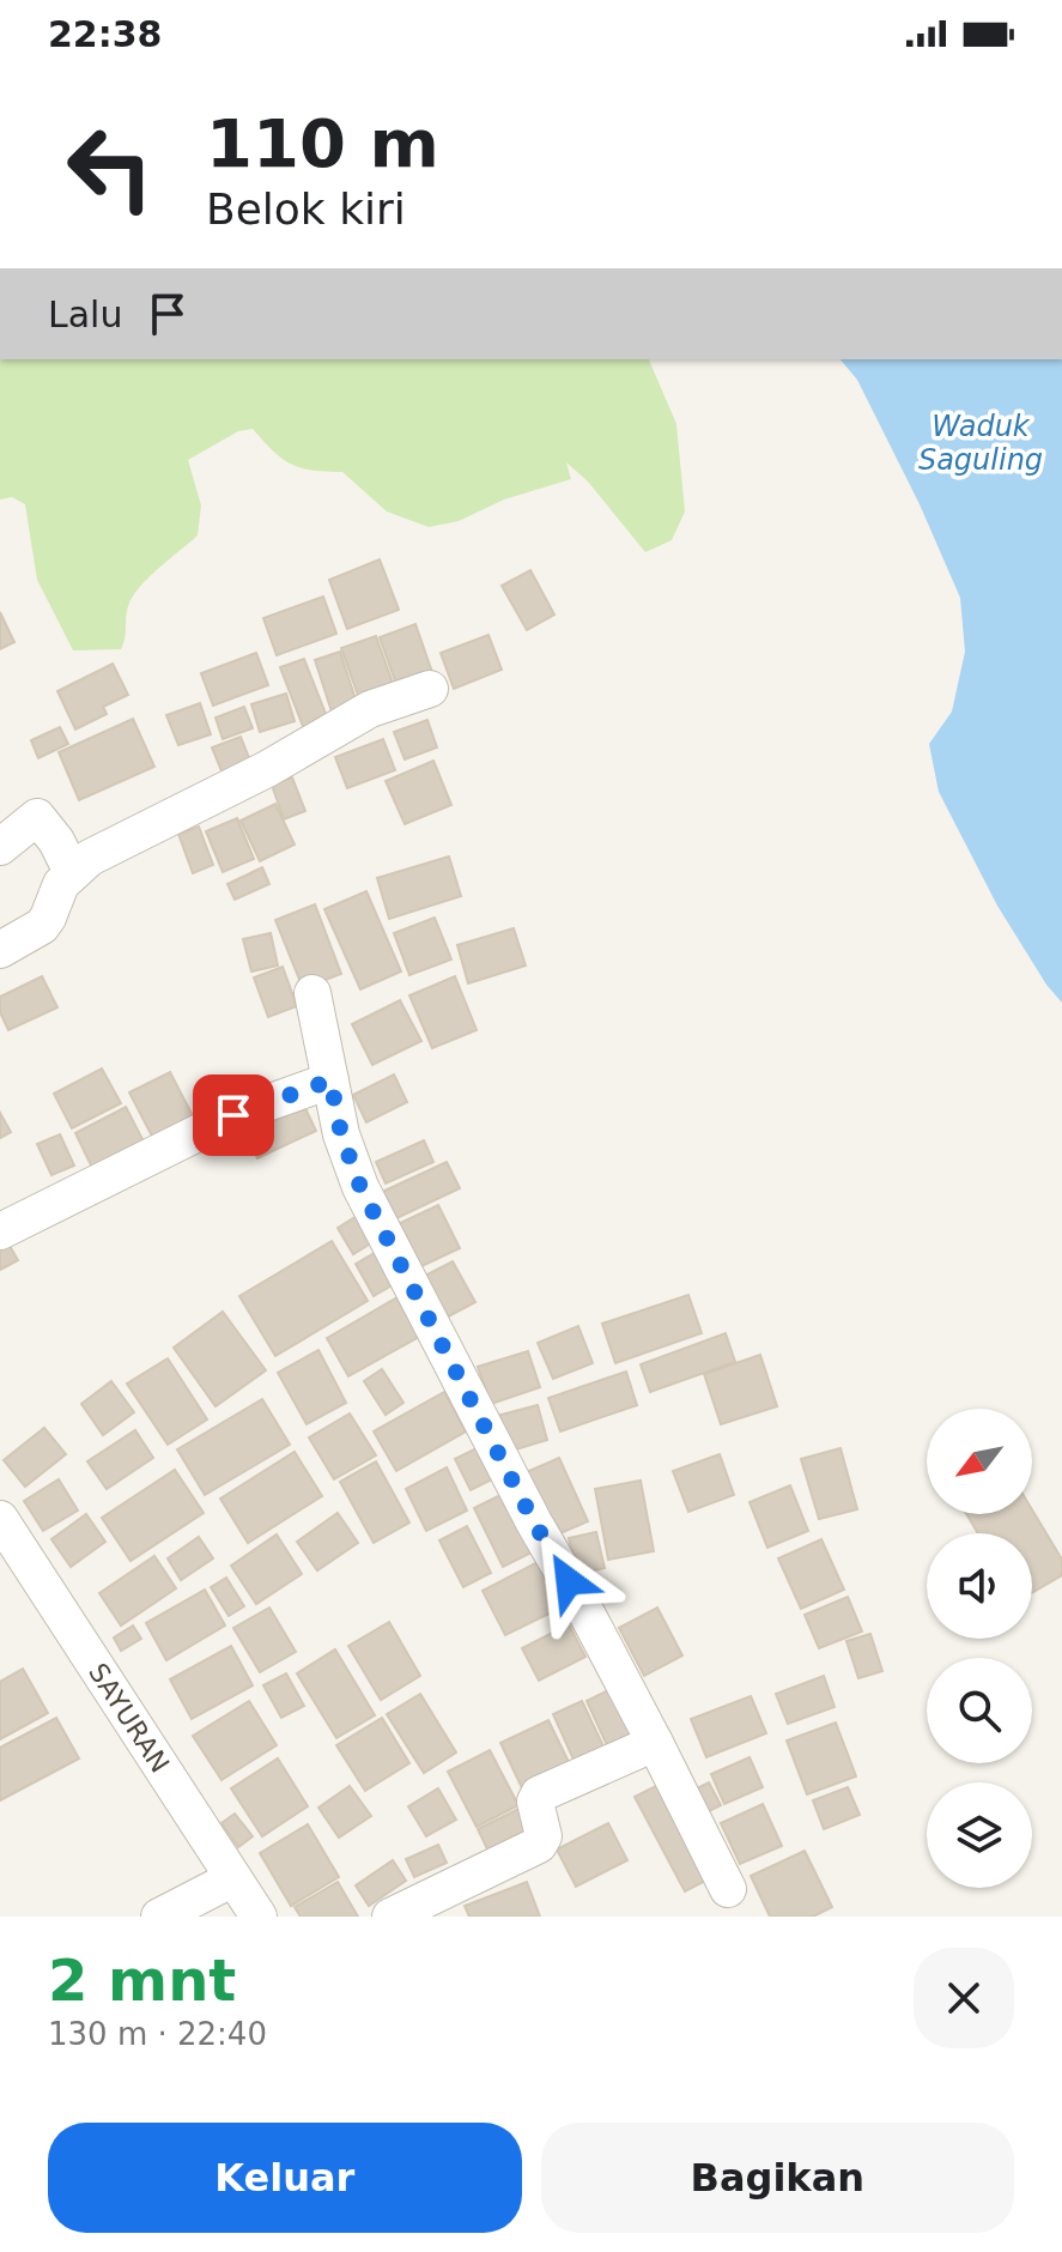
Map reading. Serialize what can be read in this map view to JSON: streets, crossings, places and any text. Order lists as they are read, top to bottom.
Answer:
{
  "streets": {
    "street": ["SAYURAN"]
  },
  "water": ["Waduk Saguling"],
  "north": "bottom left",
  "page": {
    "status": "22:38",
    "turn": ["110 m", "Belok kiri"],
    "then": "Lalu",
    "heading": ["2 mnt", "130 m · 22:40"],
    "buttons": ["Keluar", "Bagikan"]
  }
}
